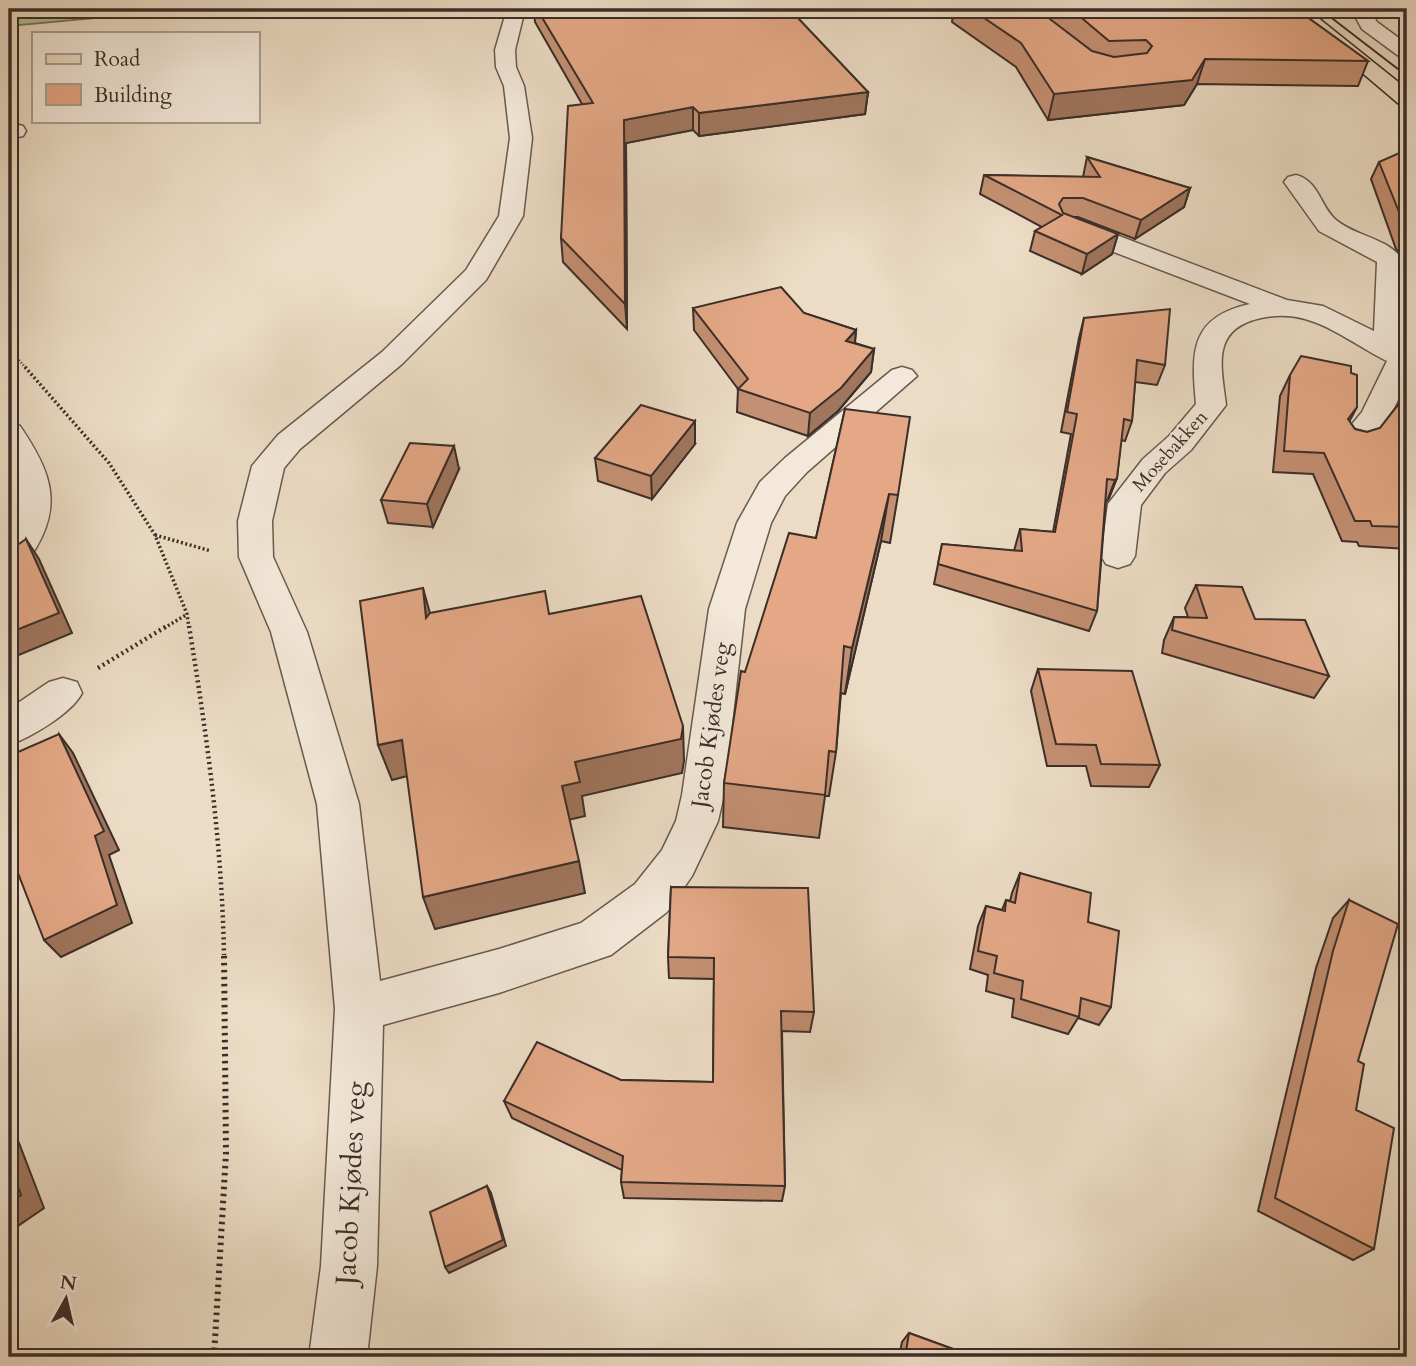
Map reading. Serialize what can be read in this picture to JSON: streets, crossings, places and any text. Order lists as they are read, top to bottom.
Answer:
{
  "streets": {
    "street": ["Mosebakken", "Jacob Kjødes veg"]
  },
  "legend": ["Road", "Building"],
  "north": "top"
}
